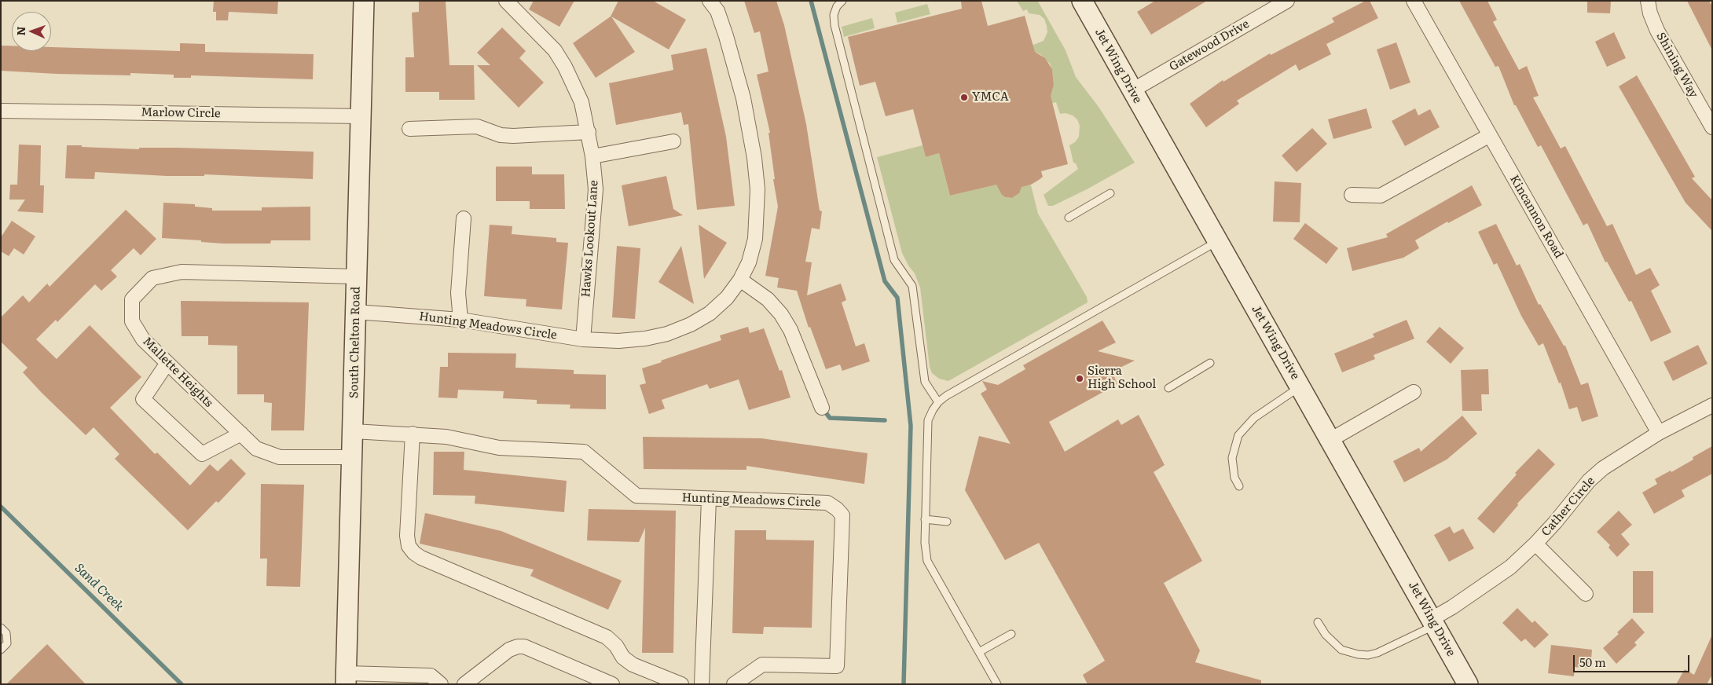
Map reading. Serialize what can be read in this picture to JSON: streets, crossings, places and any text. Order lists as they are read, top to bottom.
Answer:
{
  "streets": {
    "main road": ["Jet Wing Drive", "South Chelton Road"],
    "street": [
      "Gatewood Drive",
      "Shining Way",
      "Marlow Circle",
      "Kincannon Road",
      "Hawks Lookout Lane",
      "Hunting Meadows Circle",
      "Mallette Heights",
      "Cather Circle"
    ]
  },
  "crossings": [
    ["Gatewood Drive", "Jet Wing Drive"],
    ["Jet Wing Drive", "Cather Circle"],
    ["Marlow Circle", "South Chelton Road"],
    ["Kincannon Road", "Cather Circle"],
    ["Hawks Lookout Lane", "Hunting Meadows Circle"],
    ["Hunting Meadows Circle", "South Chelton Road"],
    ["South Chelton Road", "Mallette Heights"]
  ],
  "water": ["Sand Creek"],
  "places": ["YMCA", "Sierra High School"],
  "scale_bar": "50 m",
  "north": "left"
}
